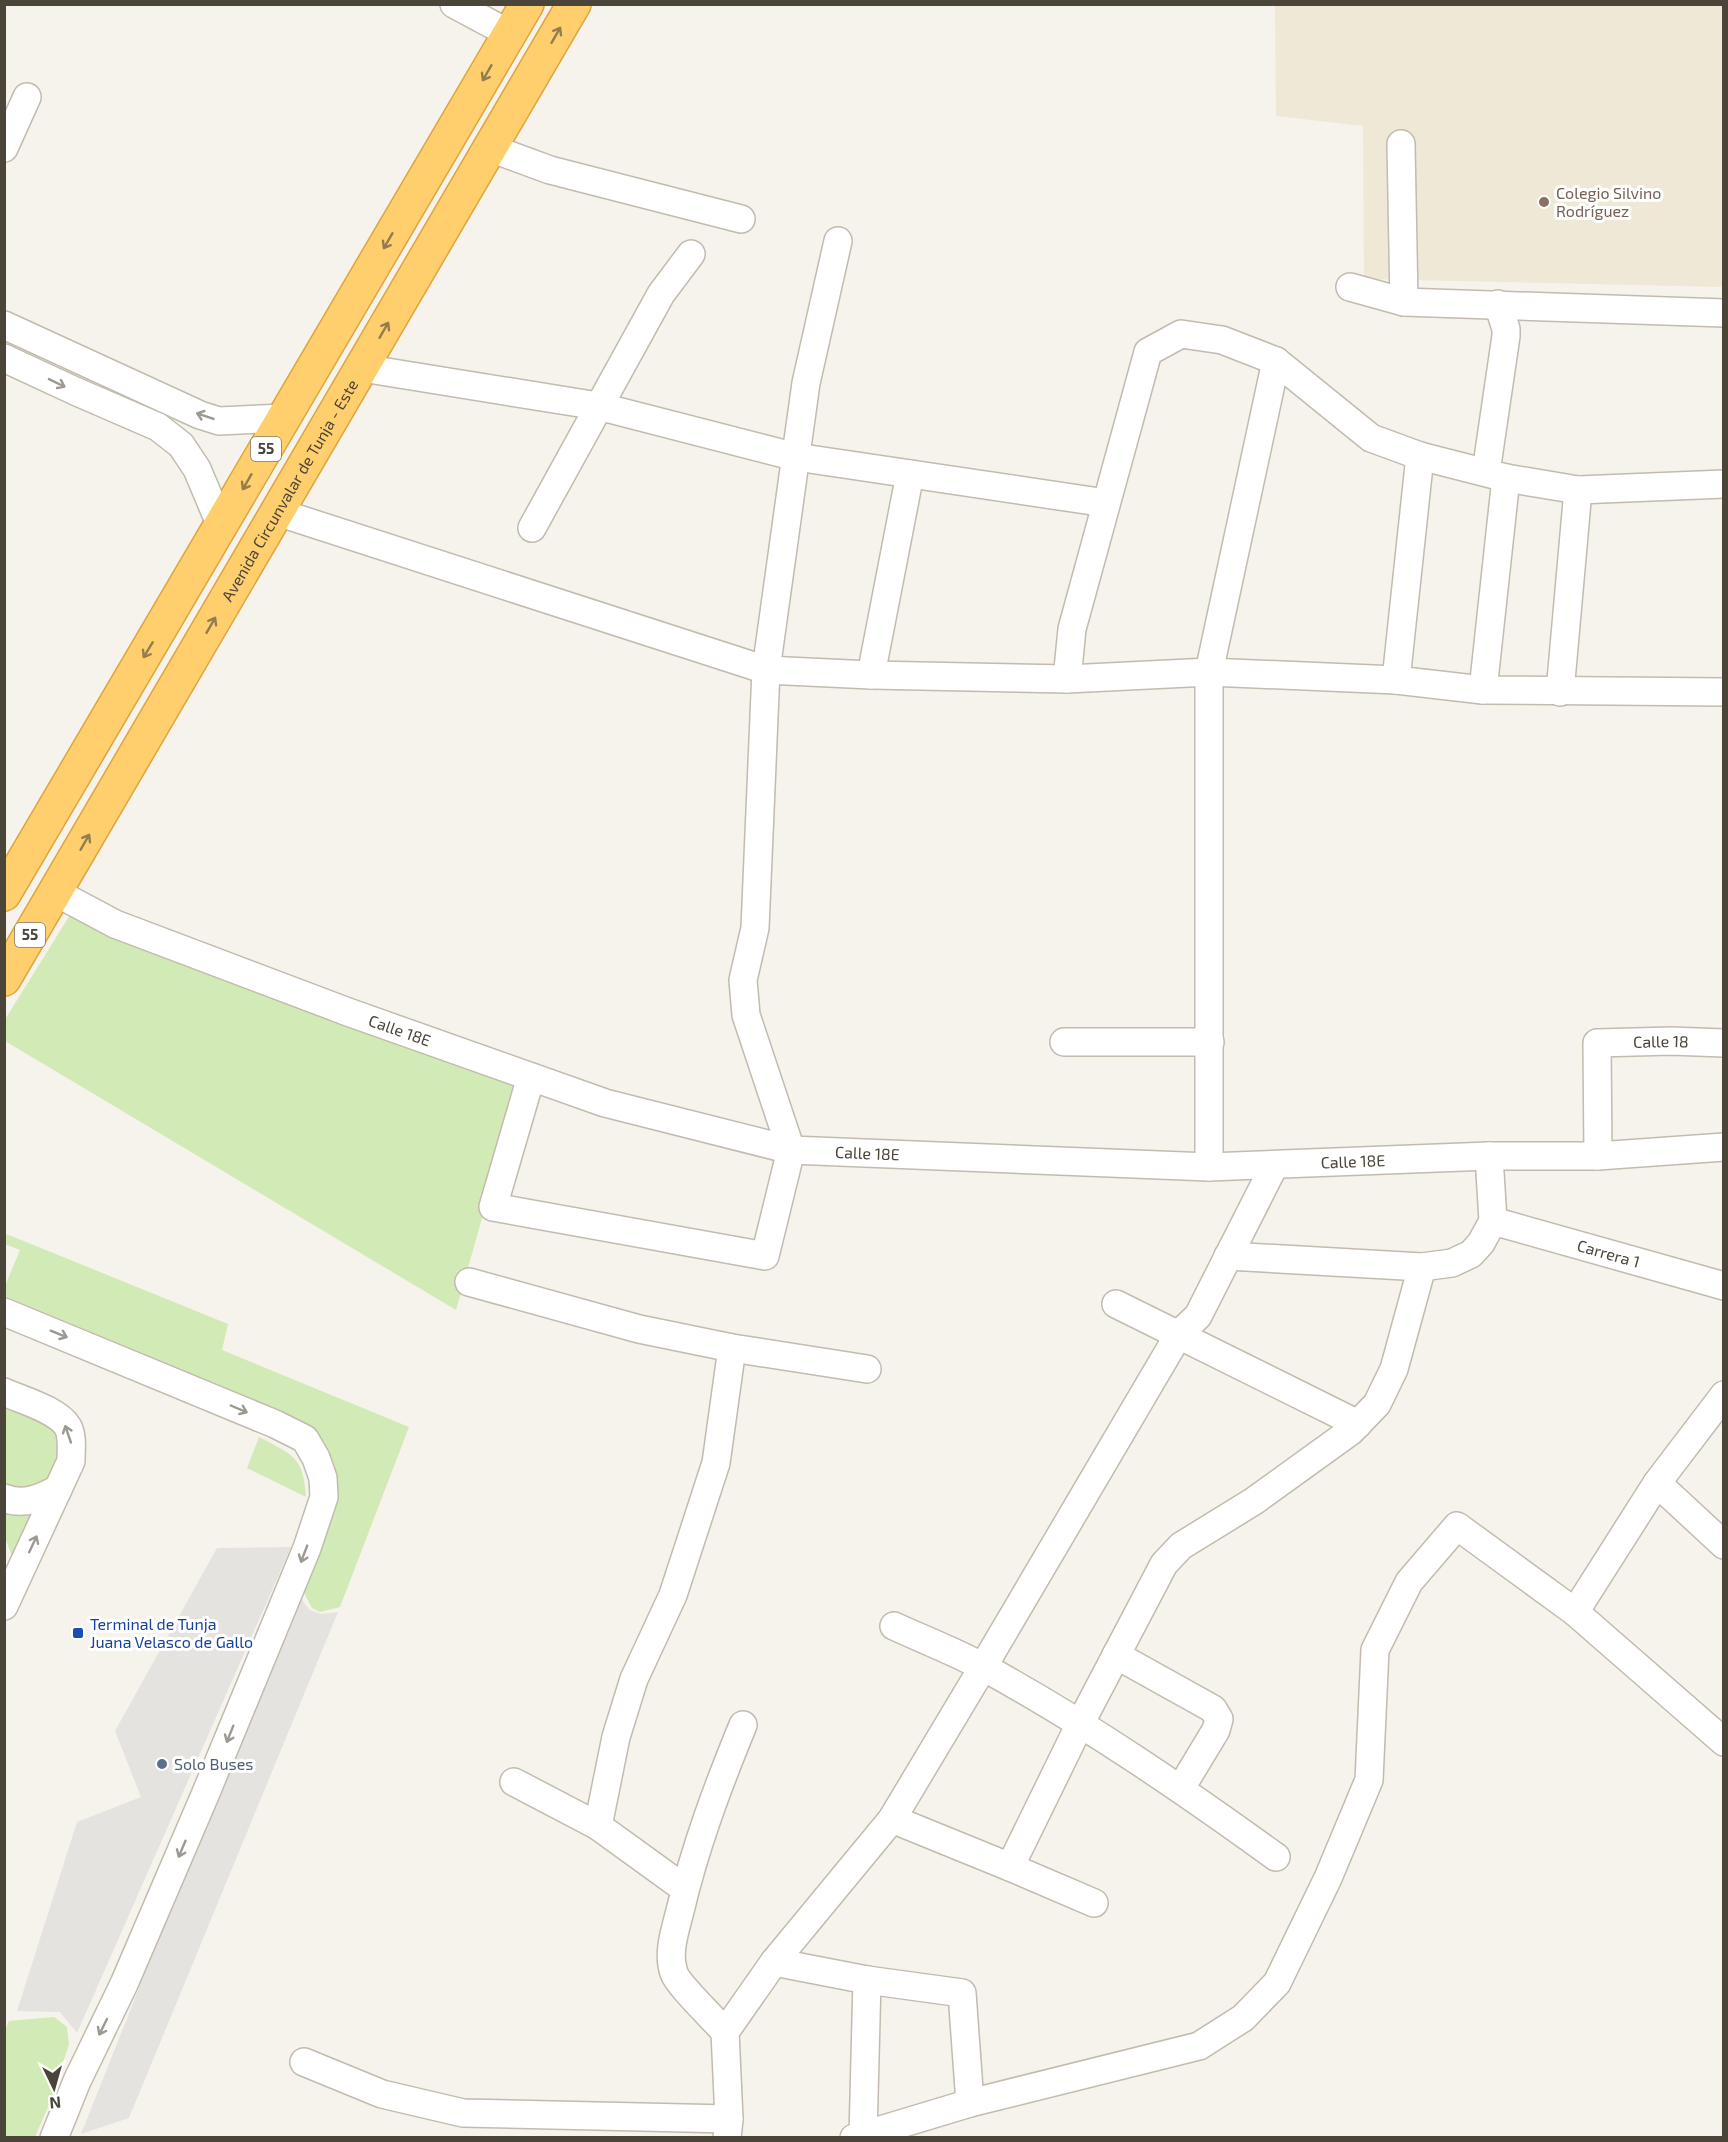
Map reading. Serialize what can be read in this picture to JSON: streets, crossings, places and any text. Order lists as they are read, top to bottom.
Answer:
{
  "streets": {
    "highway": ["55", "Avenida Circunvalar de Tunja - Este"],
    "street": ["Calle 18E", "Calle 18", "Carrera 1"]
  },
  "crossings": [
    ["Avenida Circunvalar de Tunja - Este", "Calle 18E"],
    ["Calle 18E", "Calle 18"]
  ],
  "places": {
    "other": ["Colegio Silvino Rodríguez", "Solo Buses"],
    "transit": ["Terminal de Tunja Juana Velasco de Gallo"]
  },
  "north": "bottom"
}
